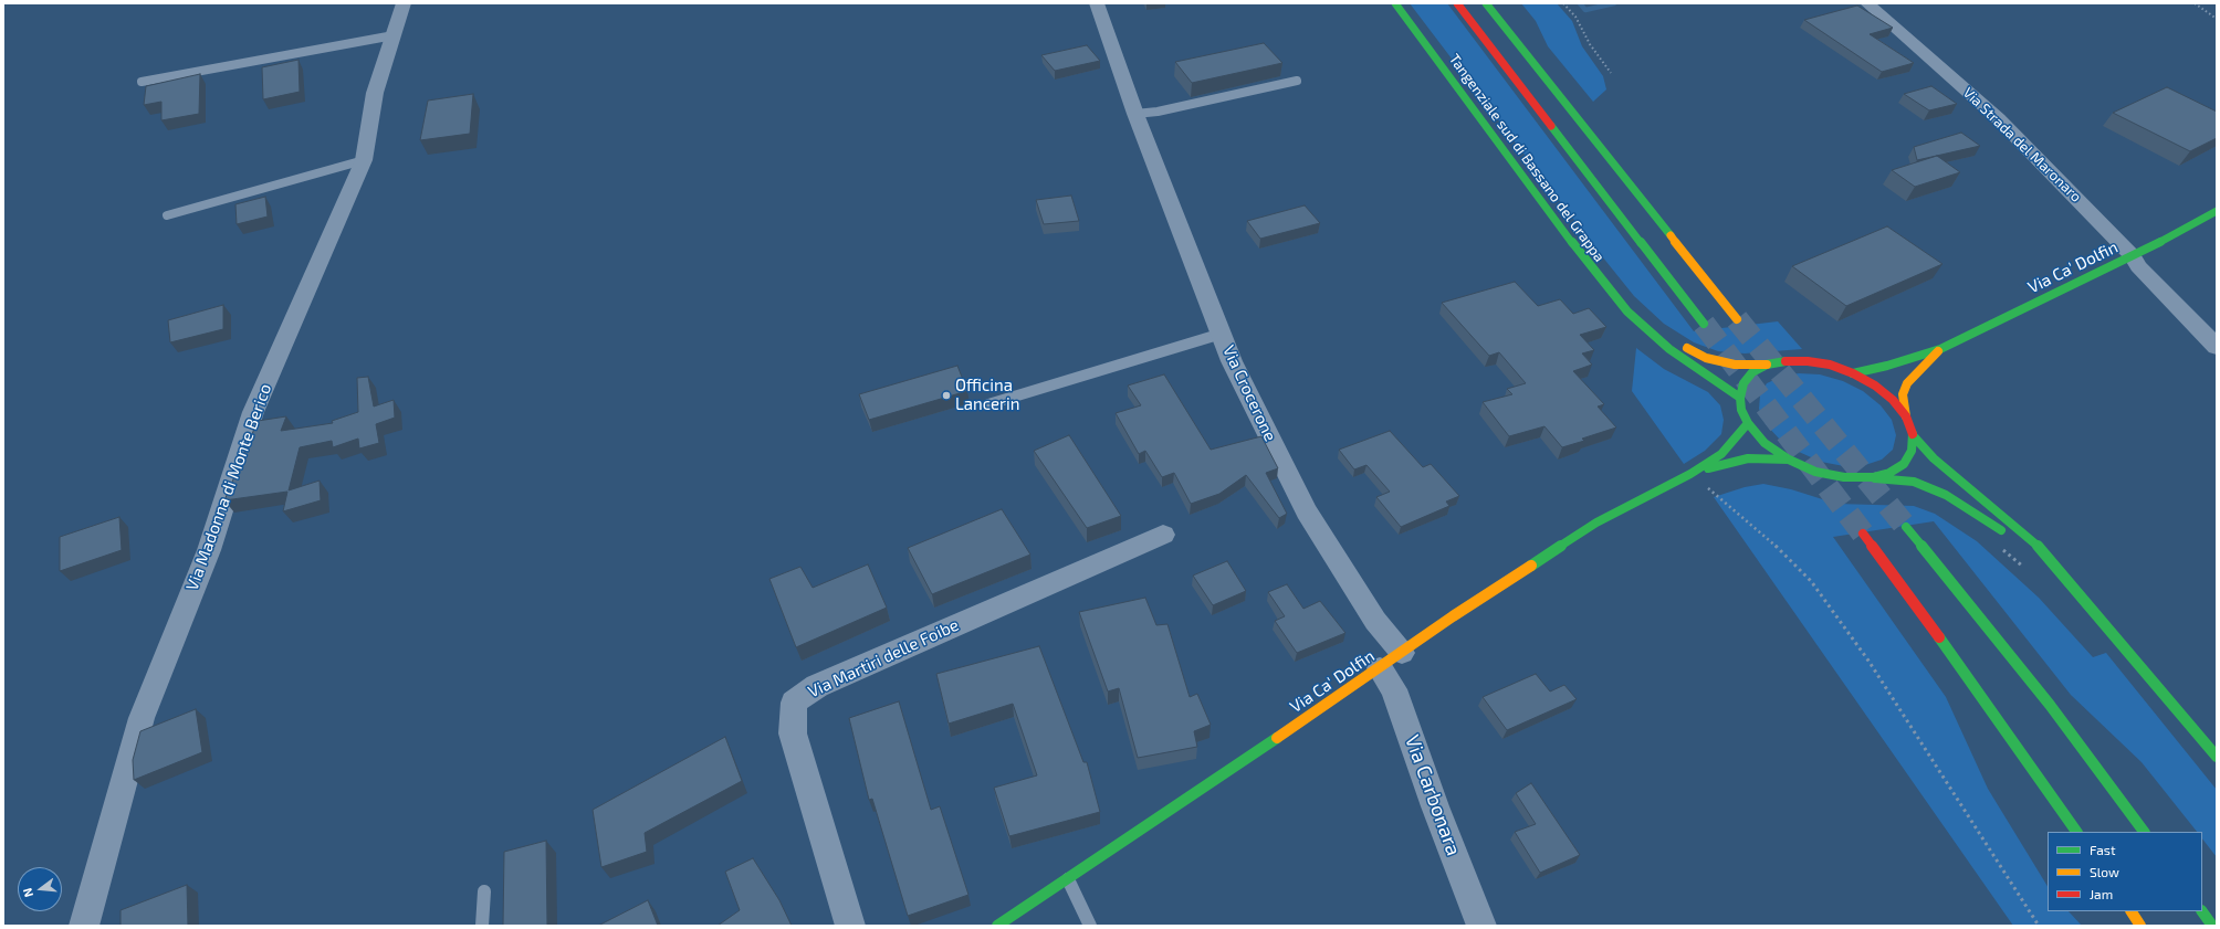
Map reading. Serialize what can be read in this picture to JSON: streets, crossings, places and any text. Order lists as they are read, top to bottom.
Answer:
{
  "streets": {
    "main road": ["Tangenziale sud di Bassano del Grappa", "Via Ca' Dolfin"],
    "street": [
      "Via Strada del Maronaro",
      "Via Crocerone",
      "Via Madonna di Monte Berico",
      "Via Martiri delle Foibe",
      "Via Carbonara"
    ]
  },
  "crossings": [
    ["Via Strada del Maronaro", "Via Ca' Dolfin"],
    ["Tangenziale sud di Bassano del Grappa", "Via Ca' Dolfin"],
    ["Via Ca' Dolfin", "Via Crocerone"],
    ["Via Ca' Dolfin", "Via Carbonara"]
  ],
  "places": ["Officina Lancerin"],
  "legend": ["Fast", "Slow", "Jam"],
  "north": "left"
}
